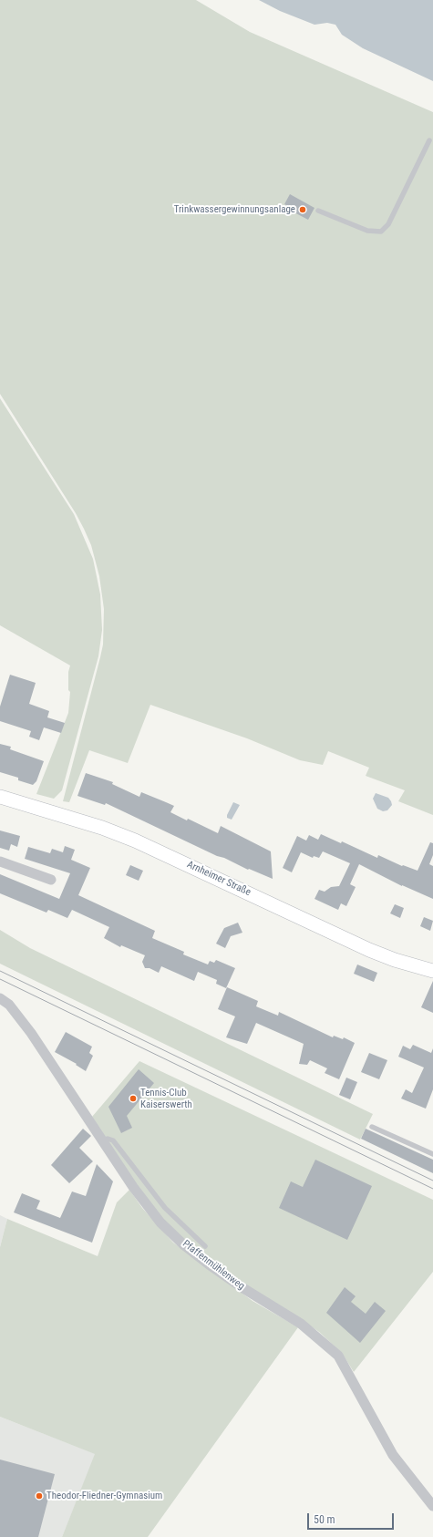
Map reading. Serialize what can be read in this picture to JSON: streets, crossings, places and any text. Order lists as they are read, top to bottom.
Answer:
{
  "streets": {
    "main road": ["Arnheimer Straße"],
    "street": ["Pfaffenmühlenweg"]
  },
  "places": ["Trinkwassergewinnungsanlage", "Tennis-Club Kaiserswerth", "Theodor-Fliedner-Gymnasium"],
  "scale_bar": "50 m"
}
